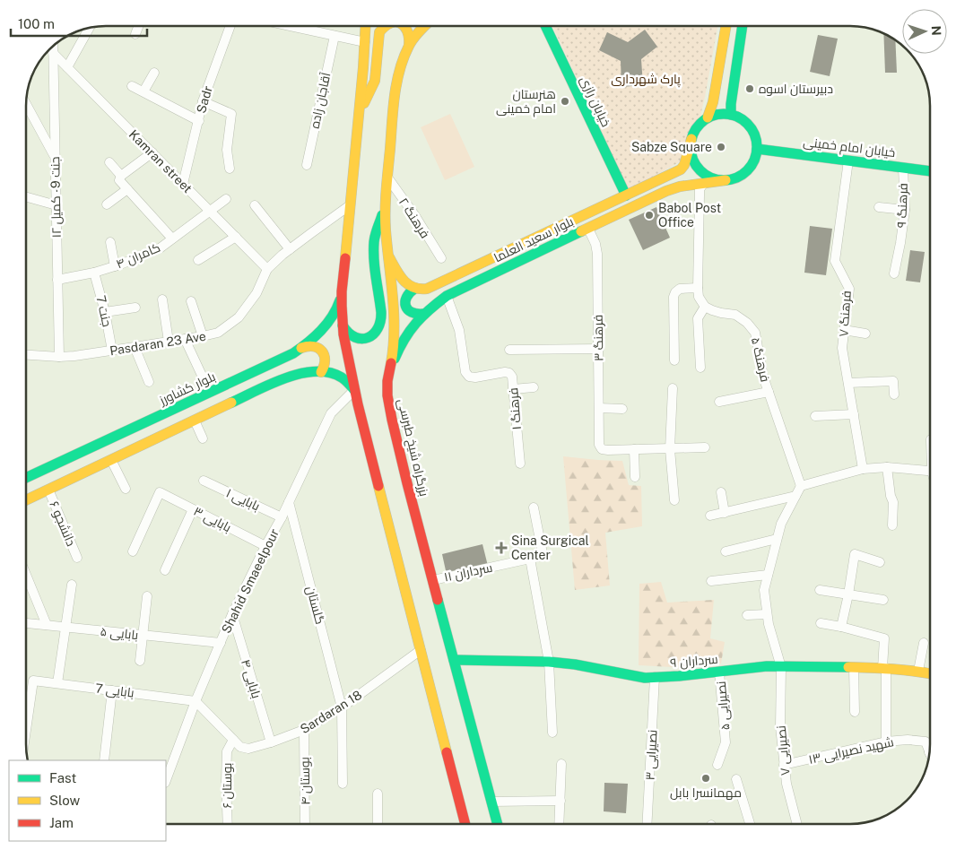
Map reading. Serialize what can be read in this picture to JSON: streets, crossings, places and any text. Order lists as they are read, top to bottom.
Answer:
{
  "streets": {
    "main road": [
      "خیابان رازی",
      "خیابان امام خمینی",
      "بلوار سعید العلما",
      "بلوار کشاورز",
      "بزرگراه شیخ طبرسی",
      "سرداران ۹"
    ],
    "street": [
      "Sadr",
      "آقاجان زاده",
      "Kamran street",
      "جنت 9 - کمیل ۱۲",
      "فرهنگ ۹",
      "فرهنگ ۲",
      "کامران ۴",
      "جنت 7",
      "فرهنگ ۷",
      "فرهنگ ۳",
      "Pasdaran 23 Ave",
      "فرهنگ ۵",
      "فرهنگ ۱",
      "بابایی ۱",
      "بابایی ۳",
      "دانشجو ۶",
      "سرداران ۱۱",
      "Shahid Smaeelpour",
      "گلستان",
      "بابایی ۵",
      "بابایی ۴",
      "بابایی 7",
      "نصیرایی ۵",
      "Sardaran 18",
      "نصیرایی ۷",
      "شهید نصیرایی ۱۳",
      "نصیرایی ۳",
      "بوستان ۴",
      "بوستان ۶"
    ]
  },
  "crossings": [
    ["Sadr", "Kamran street"],
    ["خیابان رازی", "بلوار سعید العلما"],
    ["خیابان امام خمینی", "فرهنگ ۹"],
    ["خیابان امام خمینی", "بلوار سعید العلما"],
    ["خیابان امام خمینی", "فرهنگ ۷"],
    ["Kamran street", "جنت 9 - کمیل ۱۲"],
    ["Kamran street", "کامران ۴"],
    ["Kamran street", "Pasdaran 23 Ave"],
    ["جنت 9 - کمیل ۱۲", "کامران ۴"],
    ["جنت 9 - کمیل ۱۲", "Pasdaran 23 Ave"],
    ["فرهنگ ۲", "بزرگراه شیخ طبرسی"],
    ["بلوار سعید العلما", "فرهنگ ۳"],
    ["بلوار سعید العلما", "فرهنگ ۱"],
    ["بلوار سعید العلما", "بزرگراه شیخ طبرسی"],
    ["کامران ۴", "جنت 7"],
    ["جنت 7", "Pasdaran 23 Ave"],
    ["فرهنگ ۵", "نصیرایی ۷"],
    ["بزرگراه شیخ طبرسی", "سرداران ۱۱"],
    ["بزرگراه شیخ طبرسی", "سرداران ۹"],
    ["بابایی ۱", "Shahid Smaeelpour"],
    ["بابایی ۳", "Shahid Smaeelpour"],
    ["Shahid Smaeelpour", "گلستان"],
    ["Shahid Smaeelpour", "بابایی ۵"],
    ["Shahid Smaeelpour", "بابایی ۴"],
    ["Shahid Smaeelpour", "بابایی 7"],
    ["Shahid Smaeelpour", "Sardaran 18"],
    ["گلستان", "Sardaran 18"],
    ["سرداران ۹", "نصیرایی ۵"],
    ["سرداران ۹", "نصیرایی ۷"],
    ["سرداران ۹", "نصیرایی ۳"],
    ["بابایی ۴", "Sardaran 18"],
    ["بابایی 7", "Sardaran 18"],
    ["Sardaran 18", "بوستان ۴"],
    ["Sardaran 18", "بوستان ۶"],
    ["نصیرایی ۷", "شهید نصیرایی ۱۳"]
  ],
  "parks": ["پارک شهرداری"],
  "places": {
    "other": [
      "دبیرستان اسوه",
      "هنرستان امام خمینی",
      "Sabze Square",
      "Babol Post Office",
      "مهمانسرا بابل"
    ],
    "health": ["Sina Surgical Center"]
  },
  "legend": ["Fast", "Slow", "Jam"],
  "scale_bar": "100 m",
  "north": "right"
}
